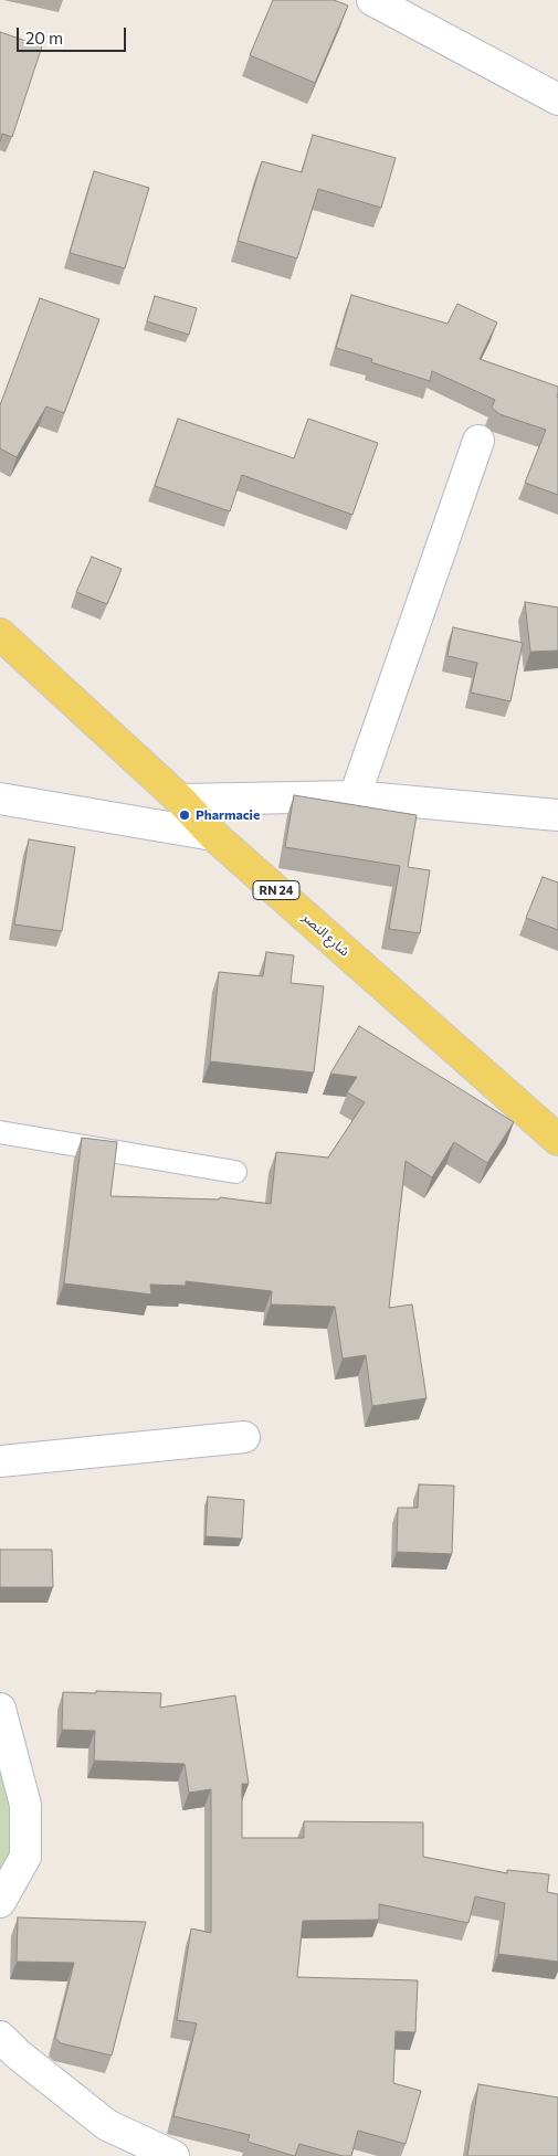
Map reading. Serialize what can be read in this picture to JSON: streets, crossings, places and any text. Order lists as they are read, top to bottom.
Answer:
{
  "streets": {
    "main road": ["RN 24", "شارع النصر"]
  },
  "places": ["Pharmacie"],
  "scale_bar": "20 m"
}
